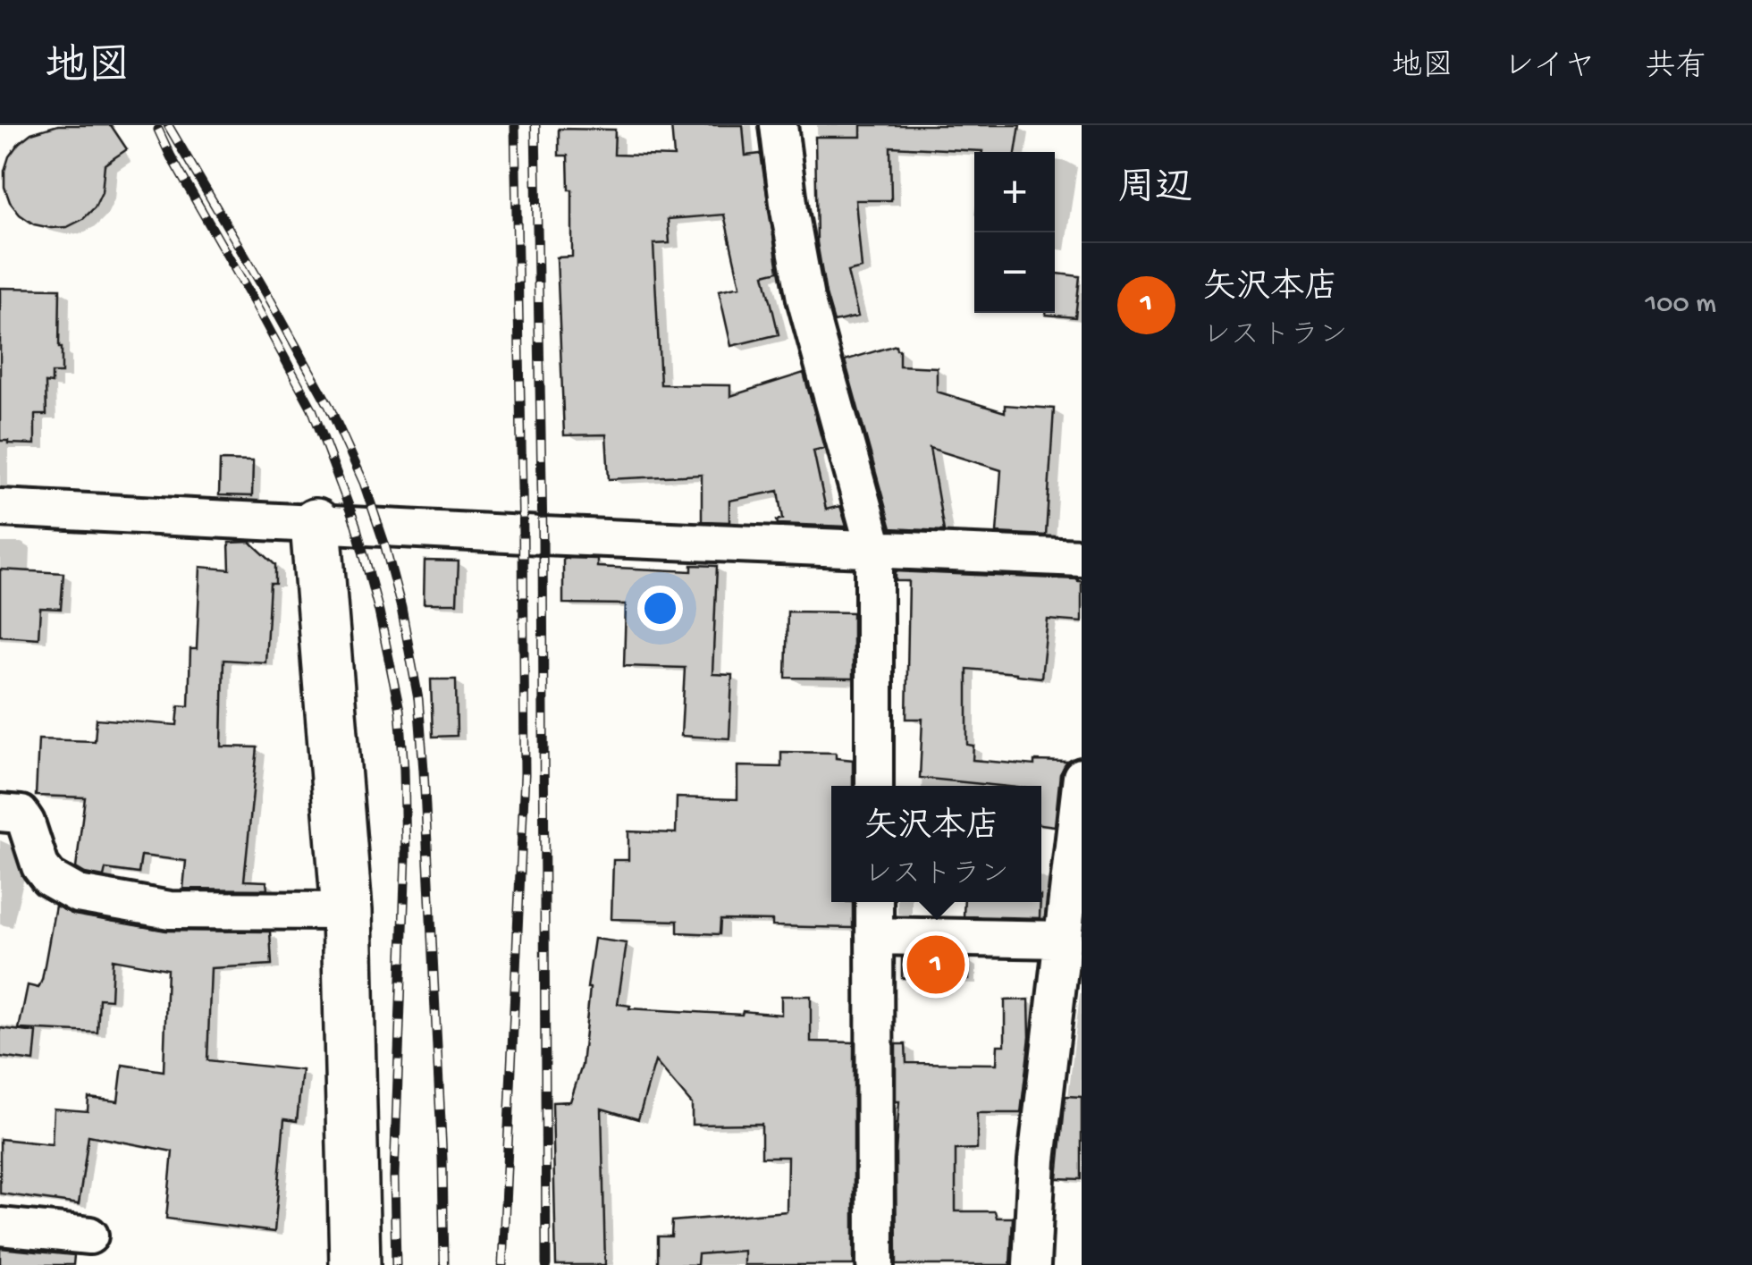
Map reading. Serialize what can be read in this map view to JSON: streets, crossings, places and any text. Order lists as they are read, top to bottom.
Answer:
{
  "page": {
    "header": "地図",
    "nav": ["地図", "レイヤ", "共有"],
    "heading": "周辺",
    "map_buttons": ["+", "−"],
    "list": [
      {
        "mark": "1",
        "name": "矢沢本店",
        "note": "レストラン",
        "value": "100 m"
      }
    ],
    "popup": ["矢沢本店", "レストラン"],
    "pins": "1"
  }
}
